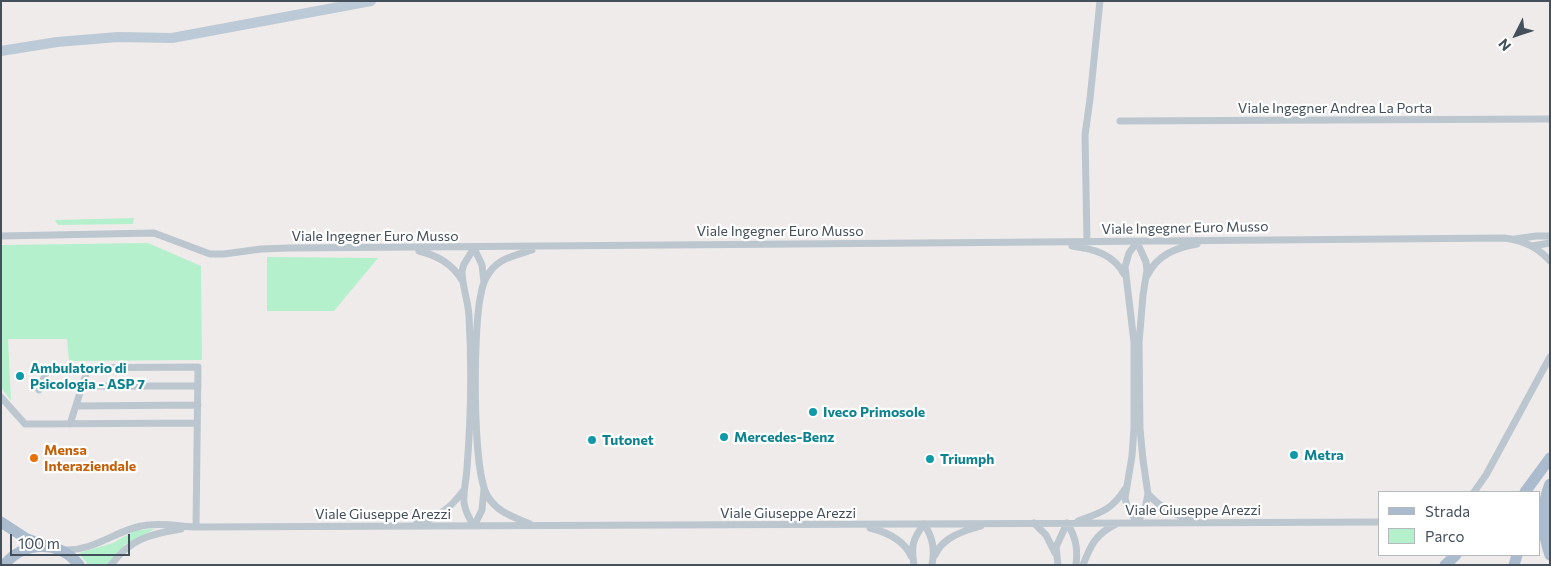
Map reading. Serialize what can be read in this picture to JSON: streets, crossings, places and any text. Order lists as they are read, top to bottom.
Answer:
{
  "streets": {
    "street": ["Viale Ingegner Andrea La Porta", "Viale Ingegner Euro Musso", "Viale Giuseppe Arezzi"]
  },
  "places": [
    "Ambulatorio di Psicologia - ASP 7",
    "Iveco Primosole",
    "Mercedes-Benz",
    "Tutonet",
    "Metra",
    "Mensa Interaziendale",
    "Triumph"
  ],
  "legend": ["Strada", "Parco"],
  "scale_bar": "100 m",
  "north": "bottom left"
}
